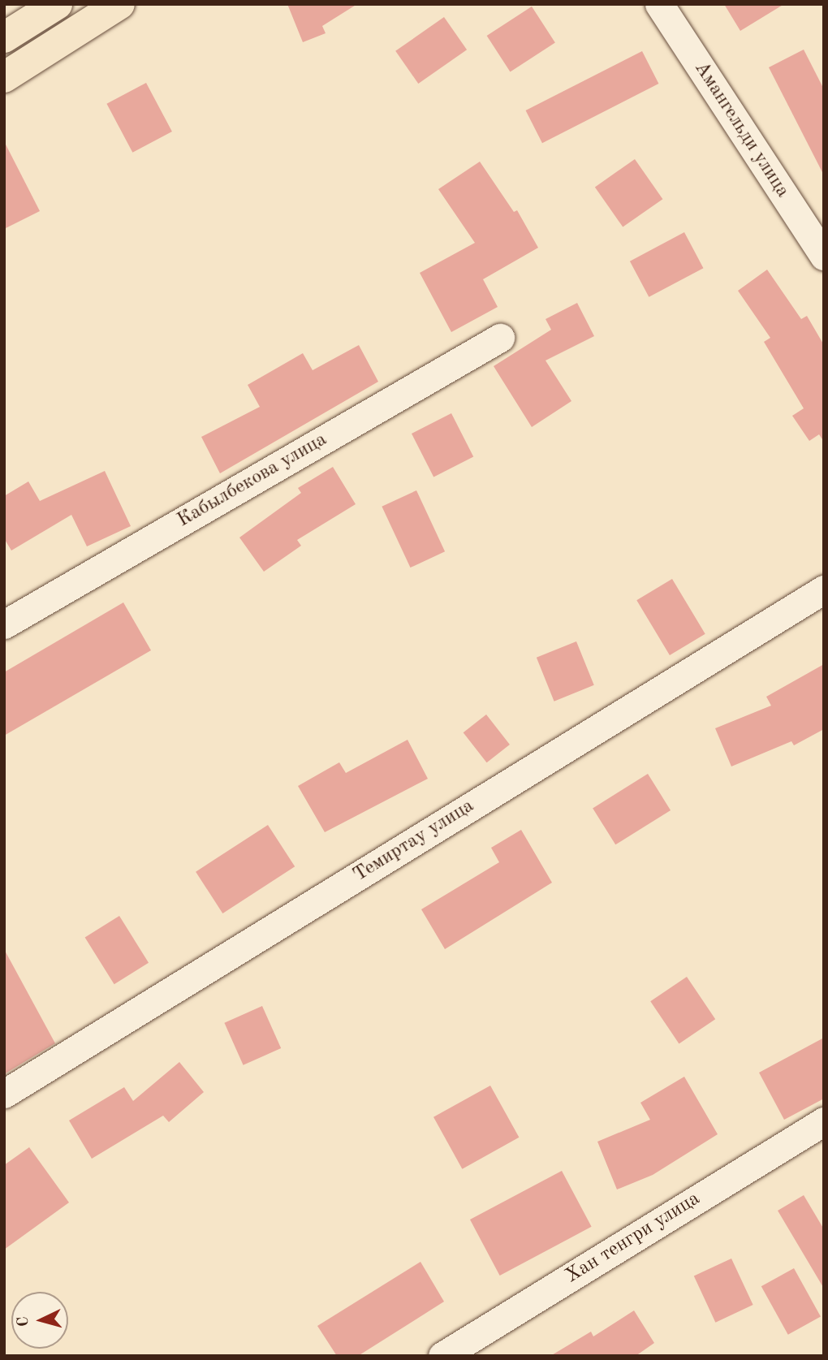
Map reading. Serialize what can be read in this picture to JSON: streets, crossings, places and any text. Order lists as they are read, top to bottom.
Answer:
{
  "streets": {
    "street": [
      "Амангельди улица",
      "Кабылбекова улица",
      "Темиртау улица",
      "Хан тенгри улица"
    ]
  },
  "north": "left"
}
